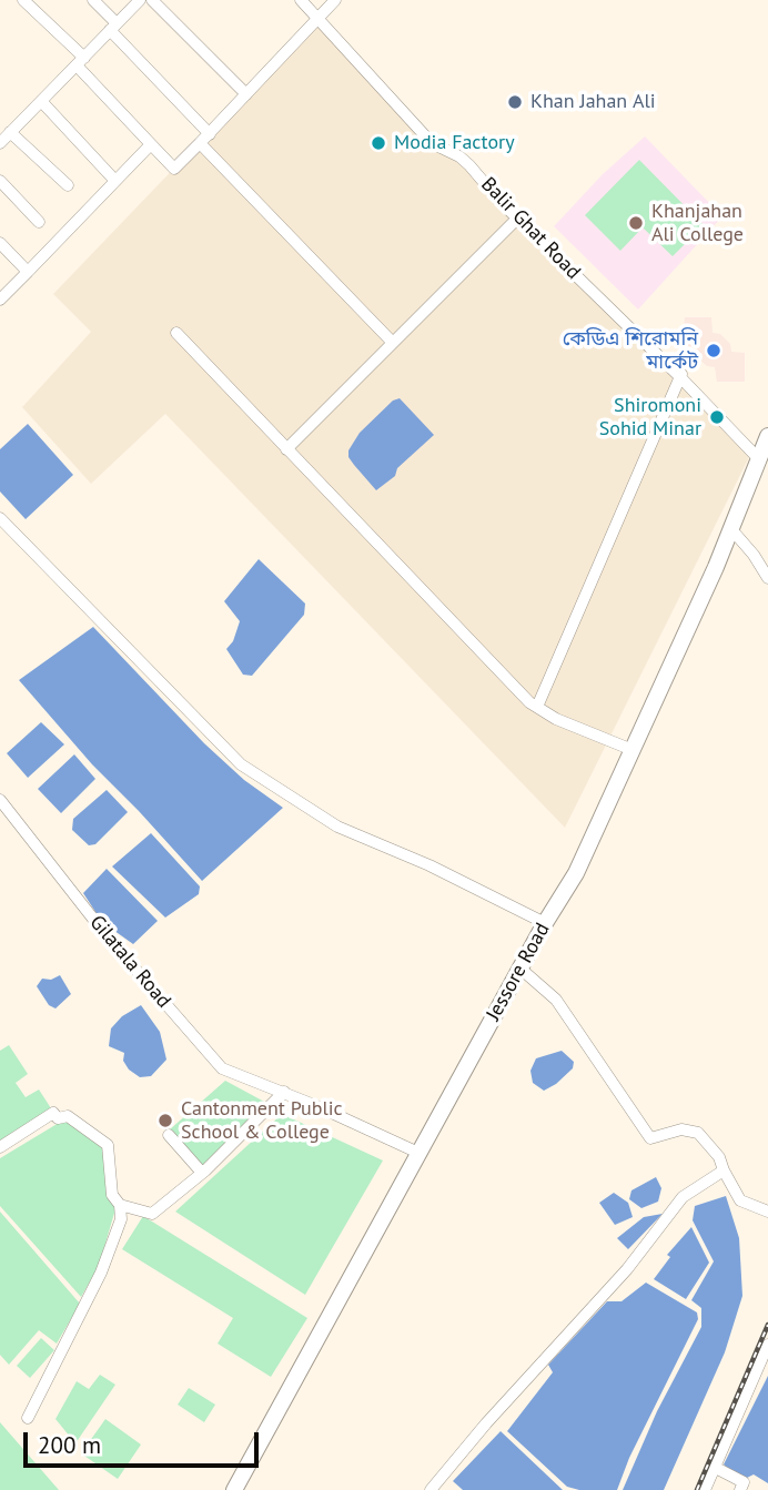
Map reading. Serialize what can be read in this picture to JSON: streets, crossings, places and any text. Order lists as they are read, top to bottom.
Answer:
{
  "streets": {
    "highway": ["Jessore Road"],
    "street": ["Balir Ghat Road", "Gilatala Road"]
  },
  "crossings": [
    ["Balir Ghat Road", "Jessore Road"],
    ["Gilatala Road", "Jessore Road"]
  ],
  "places": [
    "Khan Jahan Ali",
    "Modia Factory",
    "Khanjahan Ali College",
    "কেডিএ শিরোমনি মার্কেট",
    "Shiromoni Sohid Minar",
    "Cantonment Public School & College"
  ],
  "scale_bar": "200 m"
}
